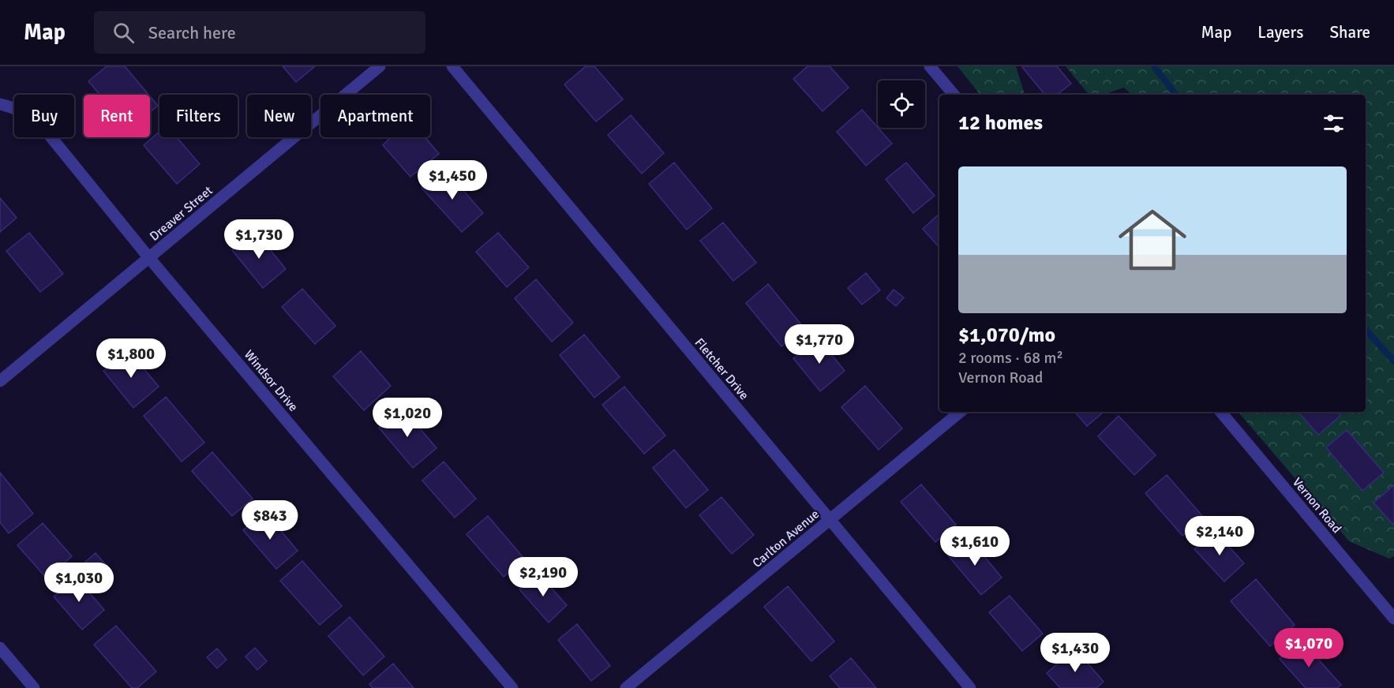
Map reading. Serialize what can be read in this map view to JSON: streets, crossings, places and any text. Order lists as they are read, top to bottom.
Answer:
{
  "streets": {
    "street": [
      "Dreaver Street",
      "Fletcher Drive",
      "Windsor Drive",
      "Vernon Road",
      "Carlton Avenue"
    ]
  },
  "crossings": [
    ["Dreaver Street", "Windsor Drive"],
    ["Fletcher Drive", "Carlton Avenue"]
  ],
  "page": {
    "header": "Map",
    "search": "Search here",
    "nav": ["Map", "Layers", "Share"],
    "chip": [
      "Buy",
      "Rent",
      "Filters",
      "New",
      "Apartment"
    ],
    "heading": "12 homes",
    "list": [
      {
        "name": "$1,070/mo",
        "note": "2 rooms · 68 m² · Vernon Road"
      }
    ],
    "price": [
      "$1,450",
      "$1,730",
      "$1,770",
      "$1,800",
      "$1,020",
      "$843",
      "$2,140",
      "$1,610",
      "$2,190",
      "$1,030",
      "$1,070",
      "$1,430"
    ]
  }
}
